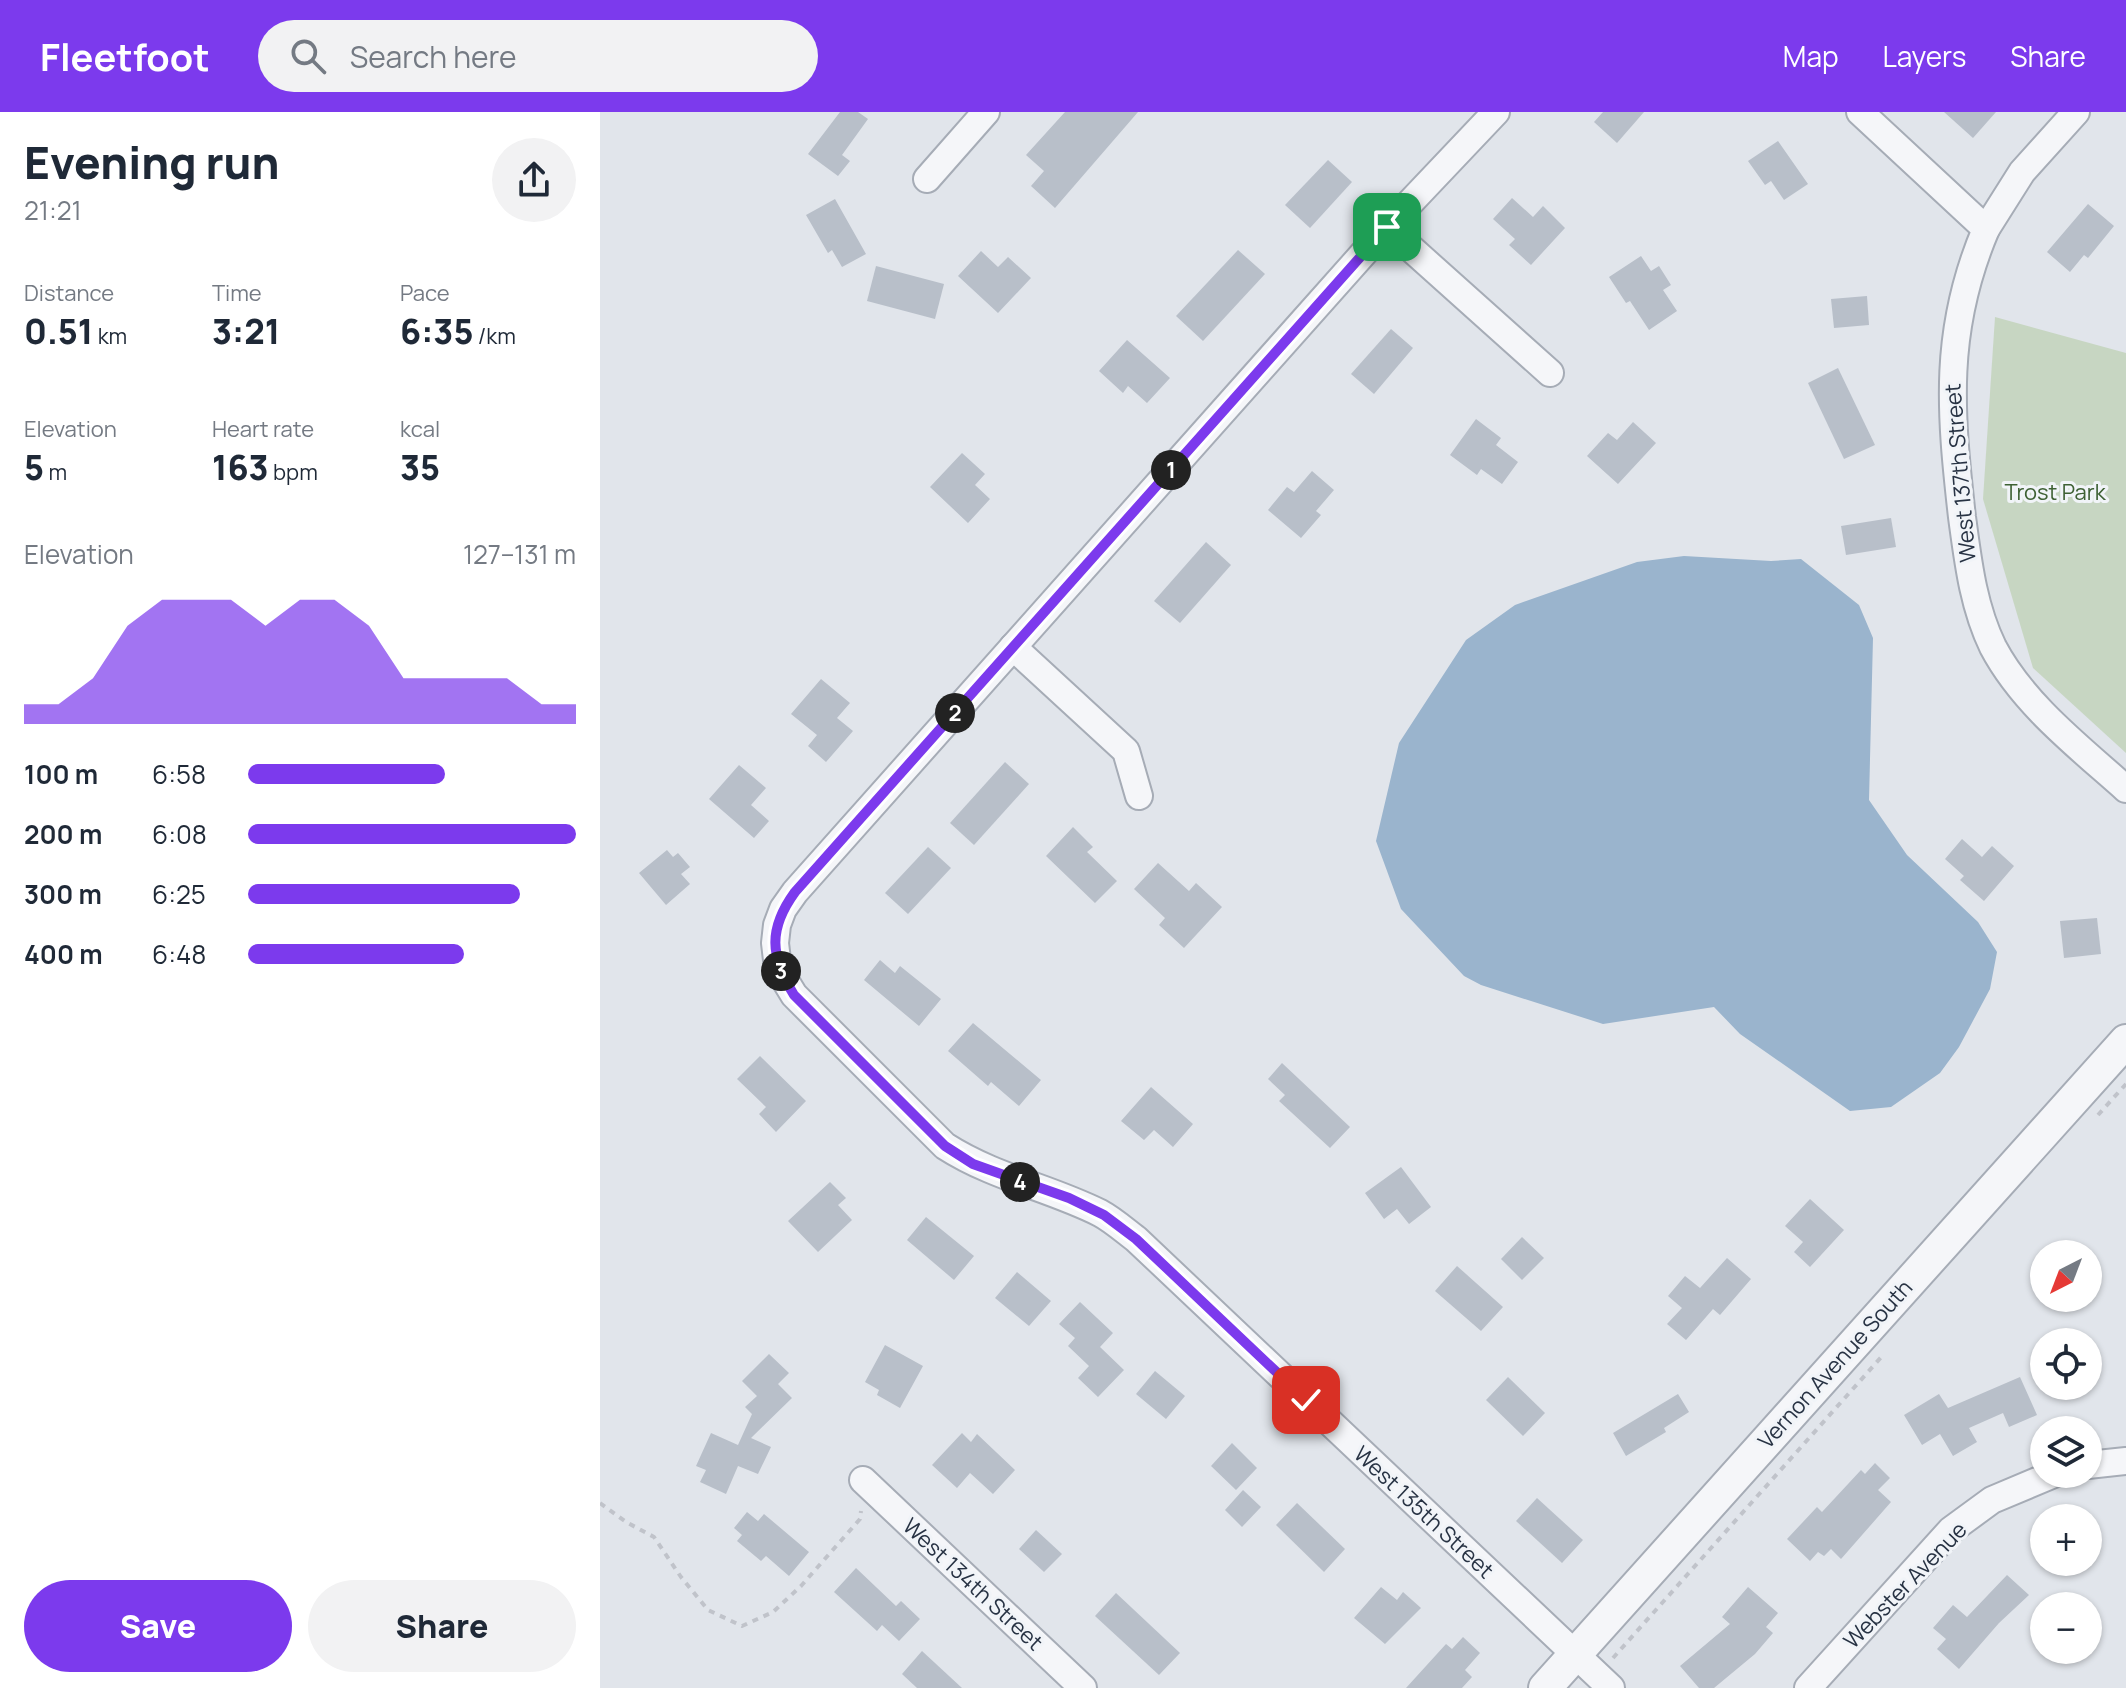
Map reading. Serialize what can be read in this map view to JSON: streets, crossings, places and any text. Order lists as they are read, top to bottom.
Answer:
{
  "streets": {
    "street": [
      "West 137th Street",
      "Vernon Avenue South",
      "West 135th Street",
      "West 134th Street",
      "Webster Avenue"
    ]
  },
  "crossings": [
    ["Vernon Avenue South", "West 135th Street"]
  ],
  "parks": ["Trost Park"],
  "north": "bottom left",
  "page": {
    "header": "Fleetfoot",
    "search": "Search here",
    "nav": ["Map", "Layers", "Share"],
    "heading": ["Evening run", "21:21"],
    "stats": [
      ["Distance", "0.51 km"],
      ["Time", "3:21"],
      ["Pace", "6:35 /km"],
      ["Elevation", "5 m"],
      ["Heart rate", "163 bpm"],
      ["kcal", "35"]
    ],
    "pins": [
      "1",
      "2",
      "3",
      "4"
    ],
    "chart": ["Elevation", "127–131 m"],
    "list": [
      {
        "name": "100 m",
        "note": "6:58"
      },
      {
        "name": "200 m",
        "note": "6:08"
      },
      {
        "name": "300 m",
        "note": "6:25"
      },
      {
        "name": "400 m",
        "note": "6:48"
      }
    ],
    "map_buttons": ["+", "−"],
    "buttons": ["Save", "Share"]
  }
}
